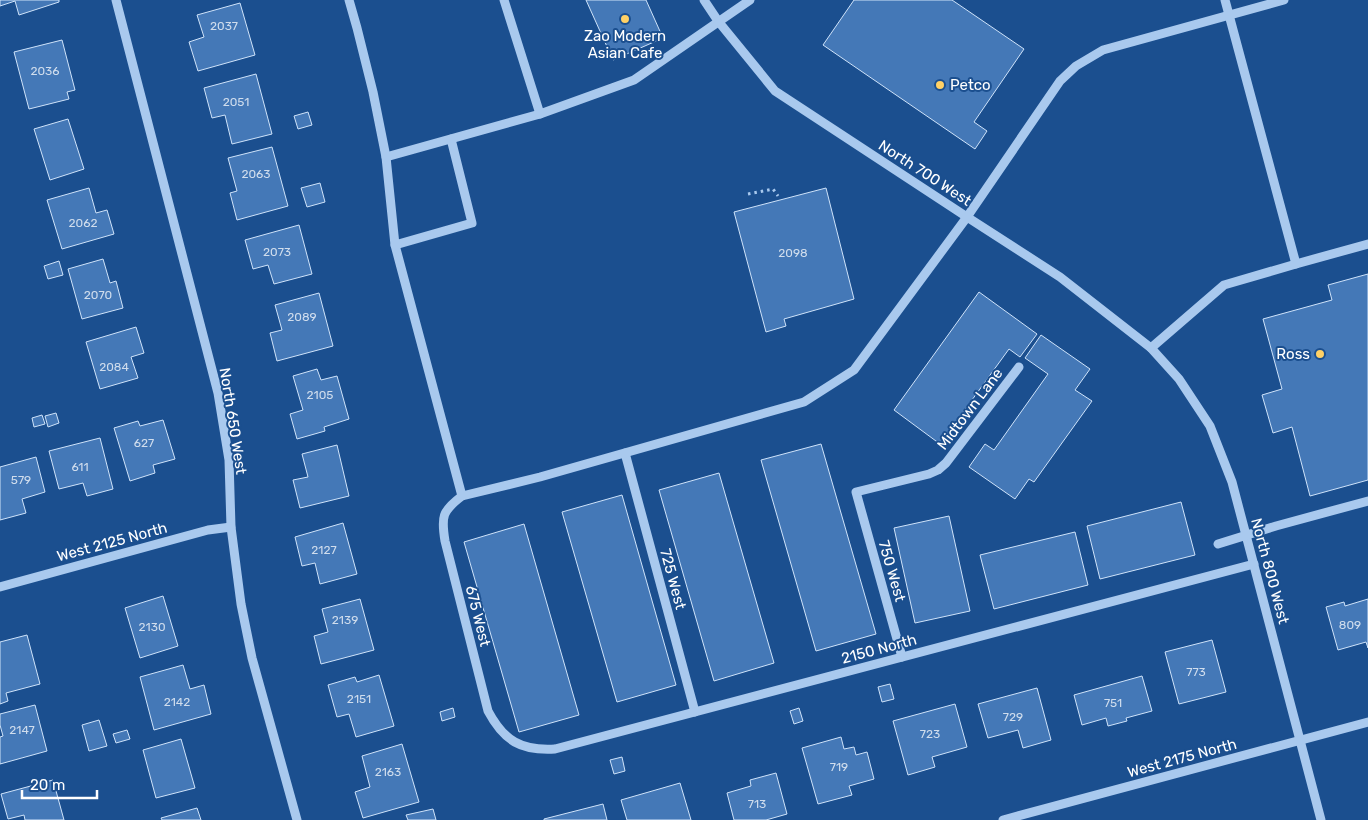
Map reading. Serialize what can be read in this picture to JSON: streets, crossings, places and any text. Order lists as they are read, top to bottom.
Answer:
{
  "streets": {
    "street": [
      "North 700 West",
      "Midtown Lane",
      "North 650 West",
      "West 2125 North",
      "750 West",
      "North 800 West",
      "725 West",
      "675 West",
      "2150 North",
      "West 2175 North"
    ]
  },
  "crossings": [
    ["North 700 West", "North 800 West"],
    ["Midtown Lane", "750 West"],
    ["North 650 West", "West 2125 North"],
    ["750 West", "2150 North"],
    ["North 800 West", "2150 North"],
    ["North 800 West", "West 2175 North"],
    ["725 West", "2150 North"],
    ["675 West", "2150 North"]
  ],
  "places": ["Zao Modern Asian Cafe", "Petco", "Ross"],
  "house_numbers": [
    "2037",
    "2036",
    "2051",
    "2063",
    "2062",
    "2073",
    "2098",
    "2070",
    "2089",
    "2084",
    "2105",
    "627",
    "611",
    "579",
    "2127",
    "2139",
    "809",
    "2130",
    "773",
    "2151",
    "2142",
    "751",
    "729",
    "2147",
    "723",
    "719",
    "2163",
    "713"
  ],
  "scale_bar": "20 m"
}
